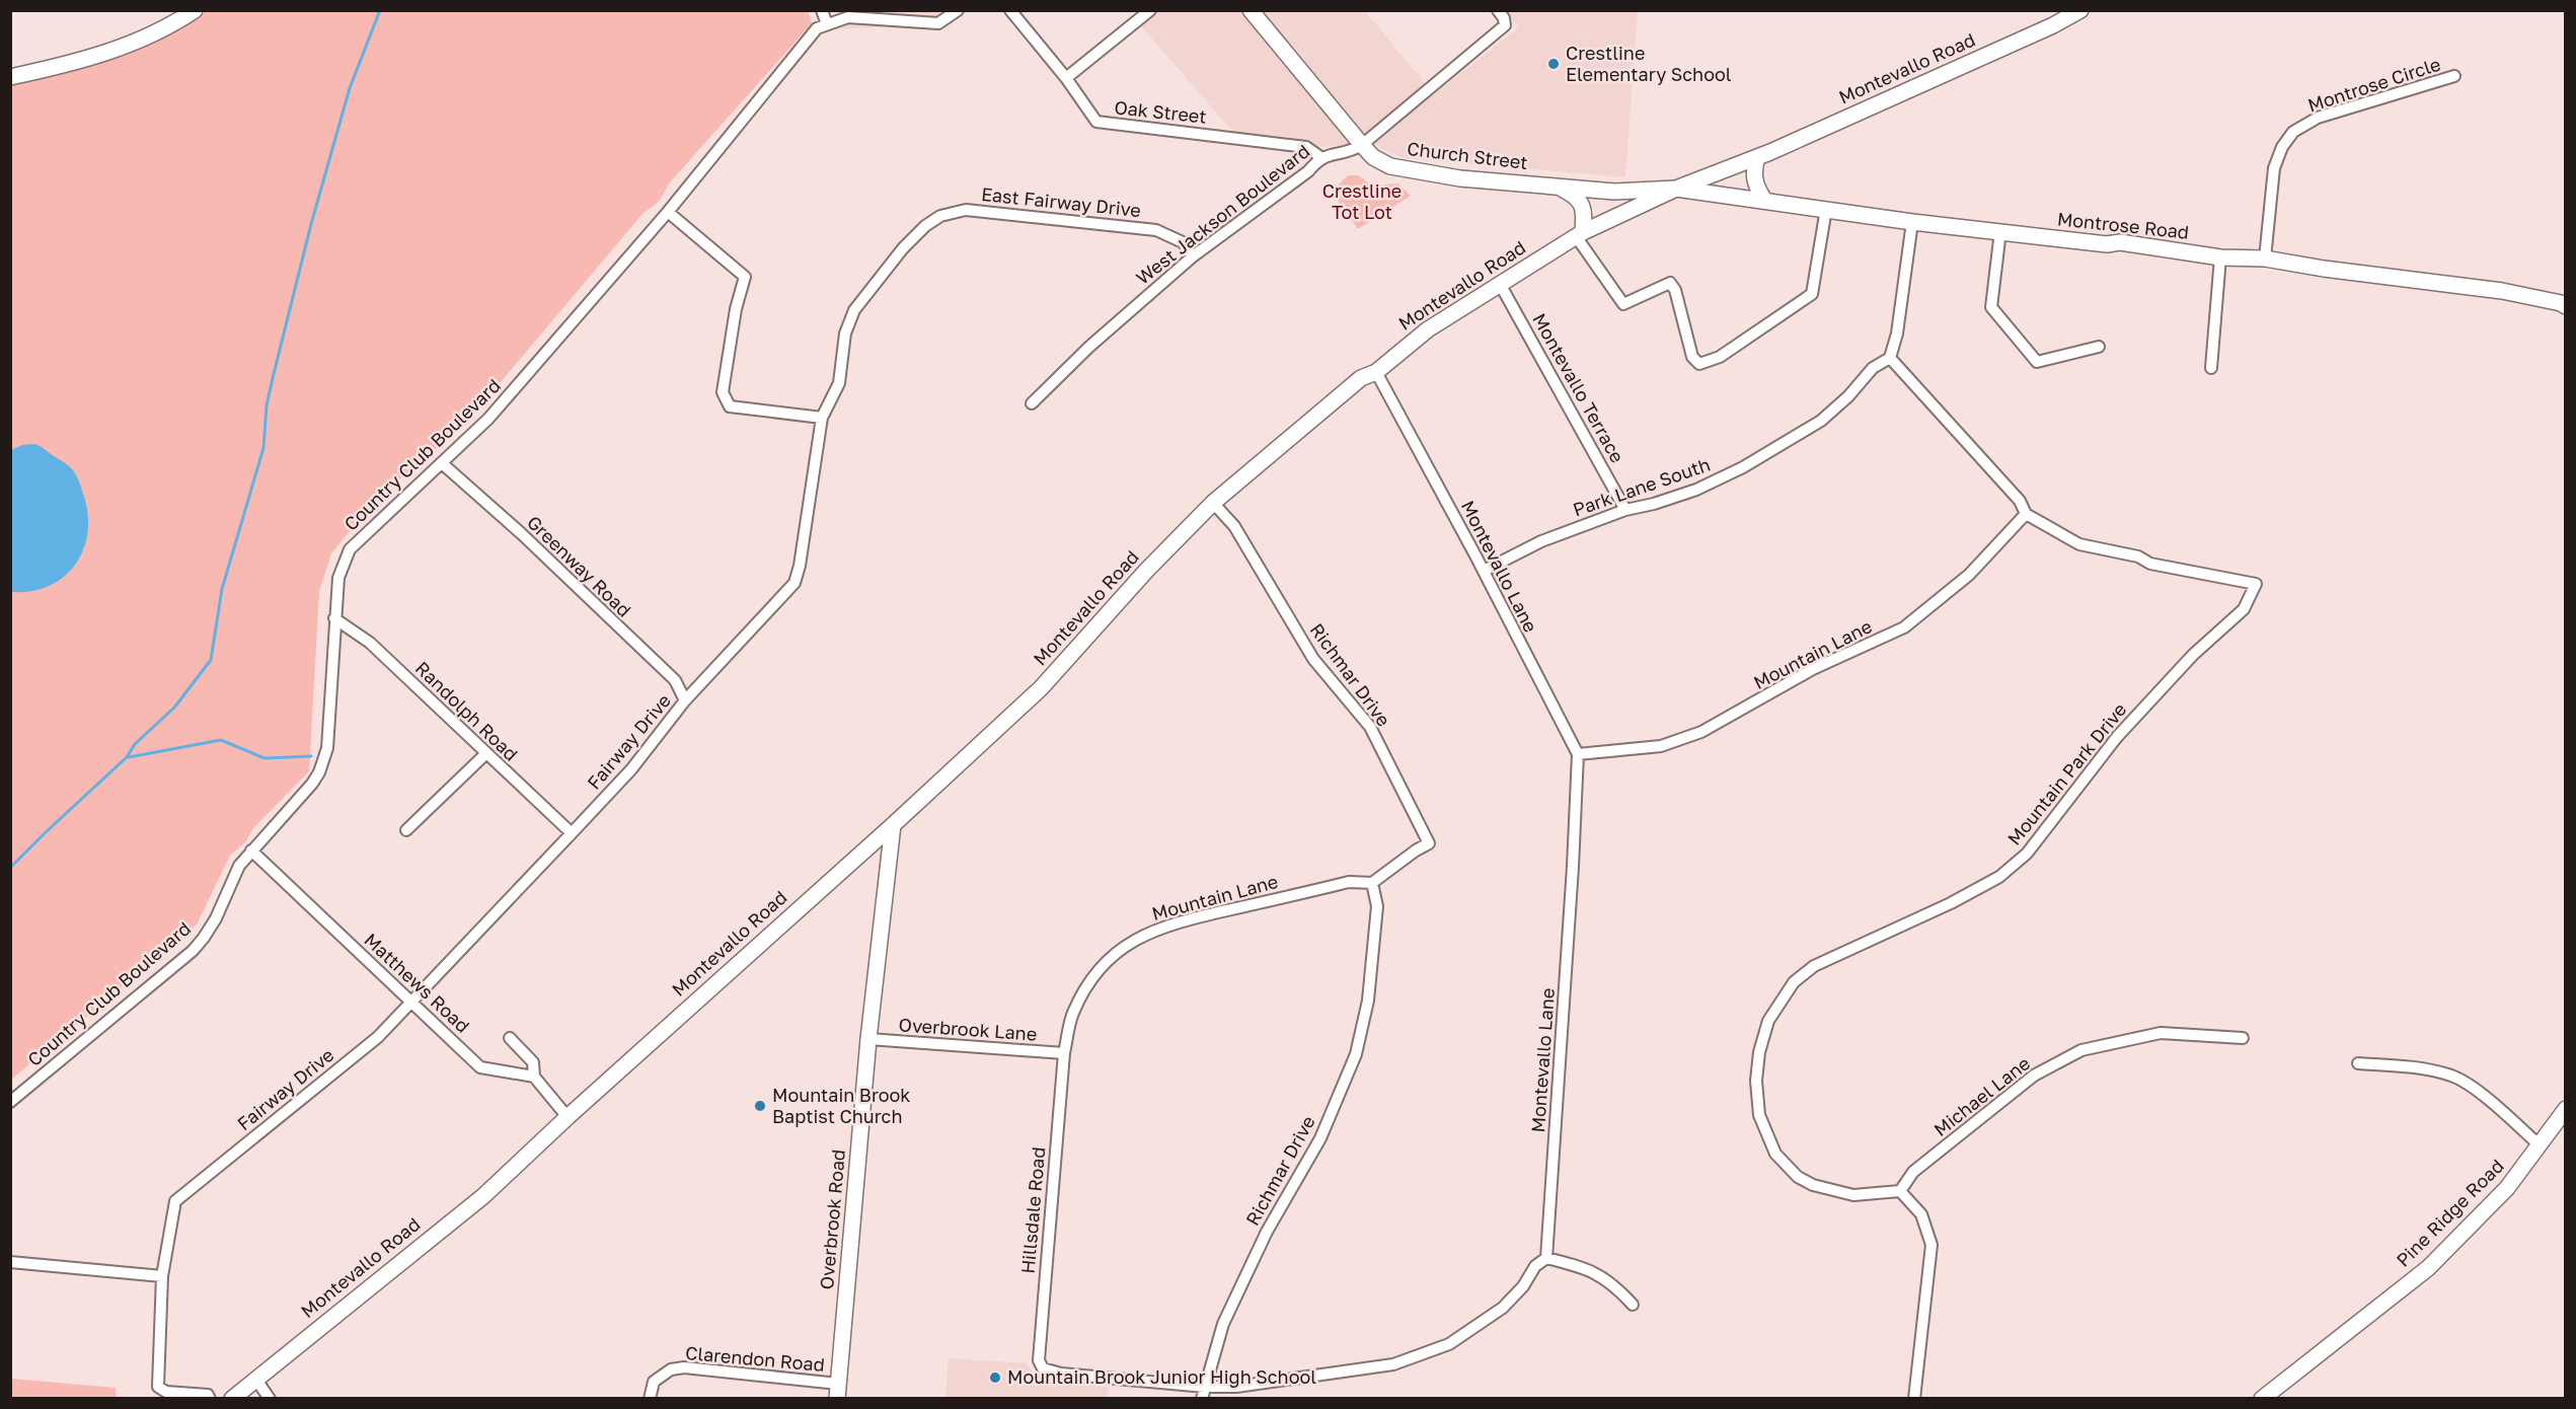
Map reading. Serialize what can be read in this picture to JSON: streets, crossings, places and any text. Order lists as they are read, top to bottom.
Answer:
{
  "streets": {
    "main road": [
      "Montevallo Road",
      "Church Street",
      "Montrose Road",
      "Pine Ridge Road",
      "Overbrook Road"
    ],
    "street": [
      "Montrose Circle",
      "Oak Street",
      "East Fairway Drive",
      "West Jackson Boulevard",
      "Montevallo Terrace",
      "Country Club Boulevard",
      "Park Lane South",
      "Greenway Road",
      "Montevallo Lane",
      "Mountain Lane",
      "Richmar Drive",
      "Randolph Road",
      "Fairway Drive",
      "Mountain Park Drive",
      "Matthews Road",
      "Overbrook Lane",
      "Michael Lane",
      "Hillsdale Road",
      "Clarendon Road"
    ]
  },
  "crossings": [
    ["Montevallo Road", "Church Street"],
    ["Montevallo Road", "Montrose Road"],
    ["Montevallo Road", "Montevallo Terrace"],
    ["Montevallo Road", "Montevallo Lane"],
    ["Montevallo Road", "Richmar Drive"],
    ["Montevallo Road", "Overbrook Road"],
    ["Montrose Circle", "Montrose Road"],
    ["Oak Street", "West Jackson Boulevard"],
    ["Church Street", "West Jackson Boulevard"],
    ["Church Street", "Montrose Road"],
    ["East Fairway Drive", "West Jackson Boulevard"],
    ["East Fairway Drive", "Fairway Drive"],
    ["Montevallo Terrace", "Park Lane South"],
    ["Country Club Boulevard", "Greenway Road"],
    ["Country Club Boulevard", "Randolph Road"],
    ["Country Club Boulevard", "Matthews Road"],
    ["Park Lane South", "Montevallo Lane"],
    ["Park Lane South", "Mountain Park Drive"],
    ["Greenway Road", "Fairway Drive"],
    ["Montevallo Lane", "Mountain Lane"],
    ["Mountain Lane", "Richmar Drive"],
    ["Mountain Lane", "Mountain Park Drive"],
    ["Mountain Lane", "Overbrook Lane"],
    ["Mountain Lane", "Hillsdale Road"],
    ["Richmar Drive", "Hillsdale Road"],
    ["Randolph Road", "Fairway Drive"],
    ["Fairway Drive", "Matthews Road"],
    ["Mountain Park Drive", "Michael Lane"],
    ["Overbrook Lane", "Hillsdale Road"],
    ["Overbrook Lane", "Overbrook Road"],
    ["Overbrook Road", "Clarendon Road"]
  ],
  "parks": ["Crestline Tot Lot"],
  "places": ["Crestline Elementary School", "Mountain Brook Baptist Church", "Mountain Brook Junior High School"]
}
